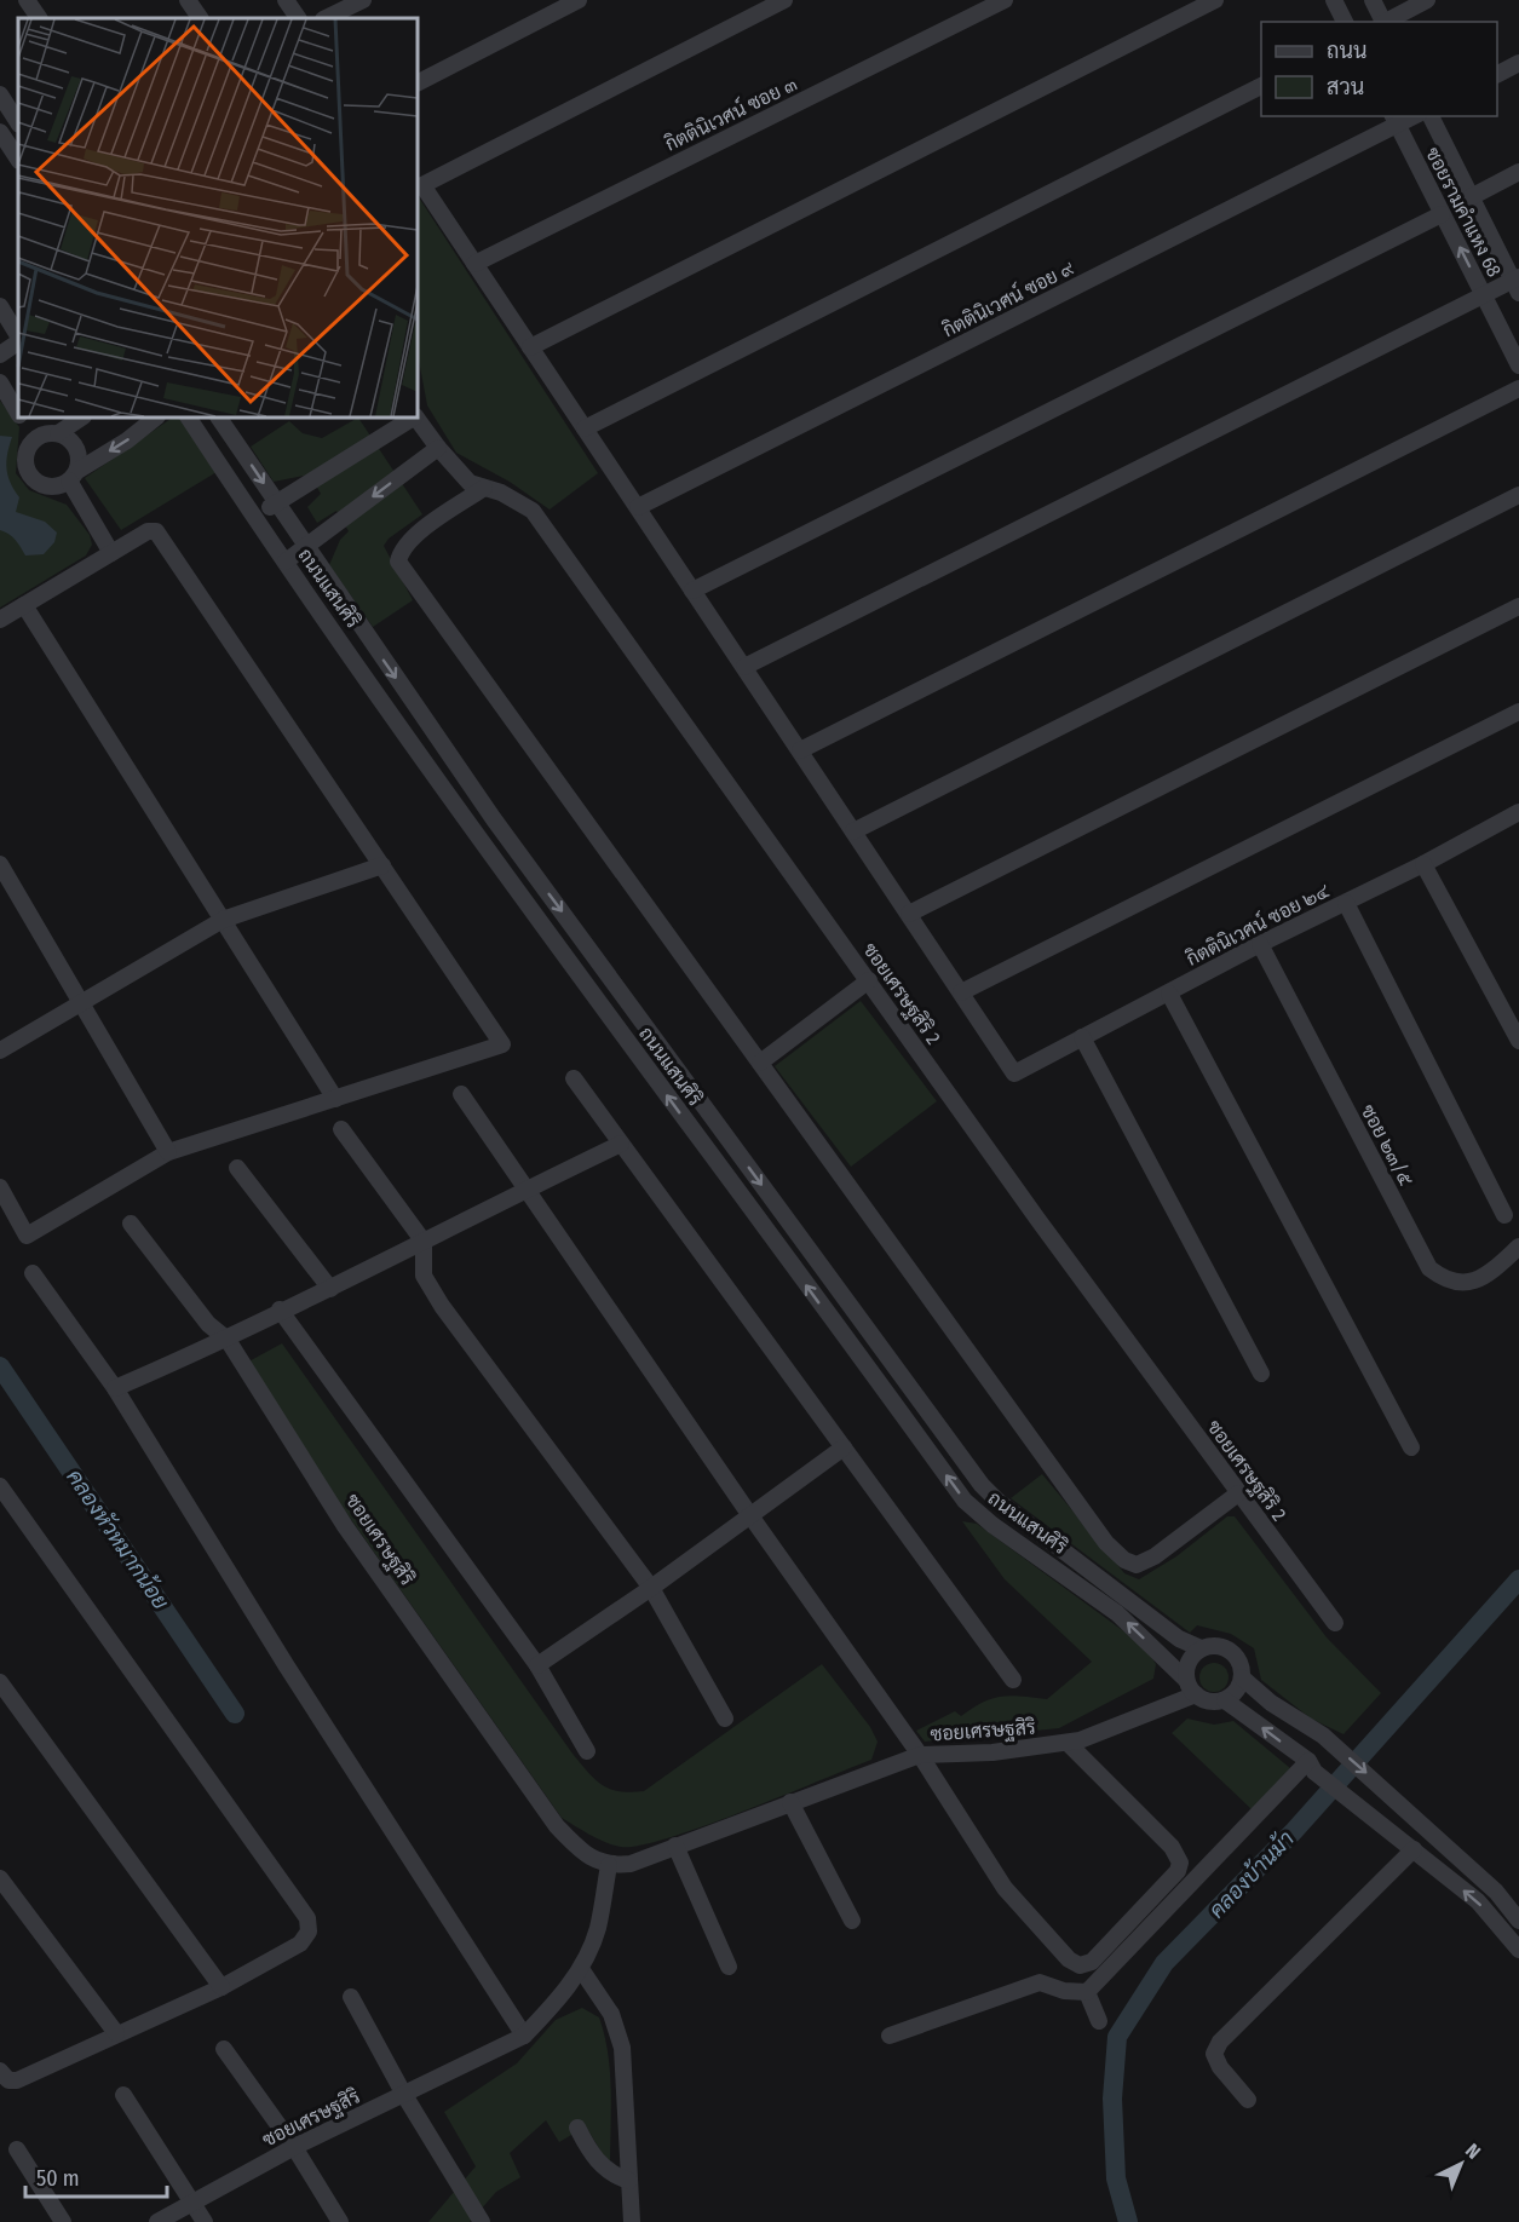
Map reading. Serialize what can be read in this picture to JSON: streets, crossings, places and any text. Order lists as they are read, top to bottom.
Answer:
{
  "streets": {
    "street": [
      "กิตตินิเวศน์ ซอย ๓",
      "ซอยรามคำแหง 68",
      "กิตตินิเวศน์ ซอย ๙",
      "ถนนแสนศิริ",
      "กิตตินิเวศน์ ซอย ๒๔",
      "ซอยเศรษฐสิริ 2",
      "ซอย ๒๓/๕",
      "ซอยเศรษฐสิริ"
    ]
  },
  "crossings": [
    ["ซอยรามคำแหง 68", "กิตตินิเวศน์ ซอย ๙"],
    ["ถนนแสนศิริ", "ซอยเศรษฐสิริ"],
    ["กิตตินิเวศน์ ซอย ๒๔", "ซอย ๒๓/๕"]
  ],
  "water": ["คลองหัวหมากน้อย", "คลองบ้านม้า"],
  "legend": ["ถนน", "สวน"],
  "scale_bar": "50 m",
  "north": "top right"
}
